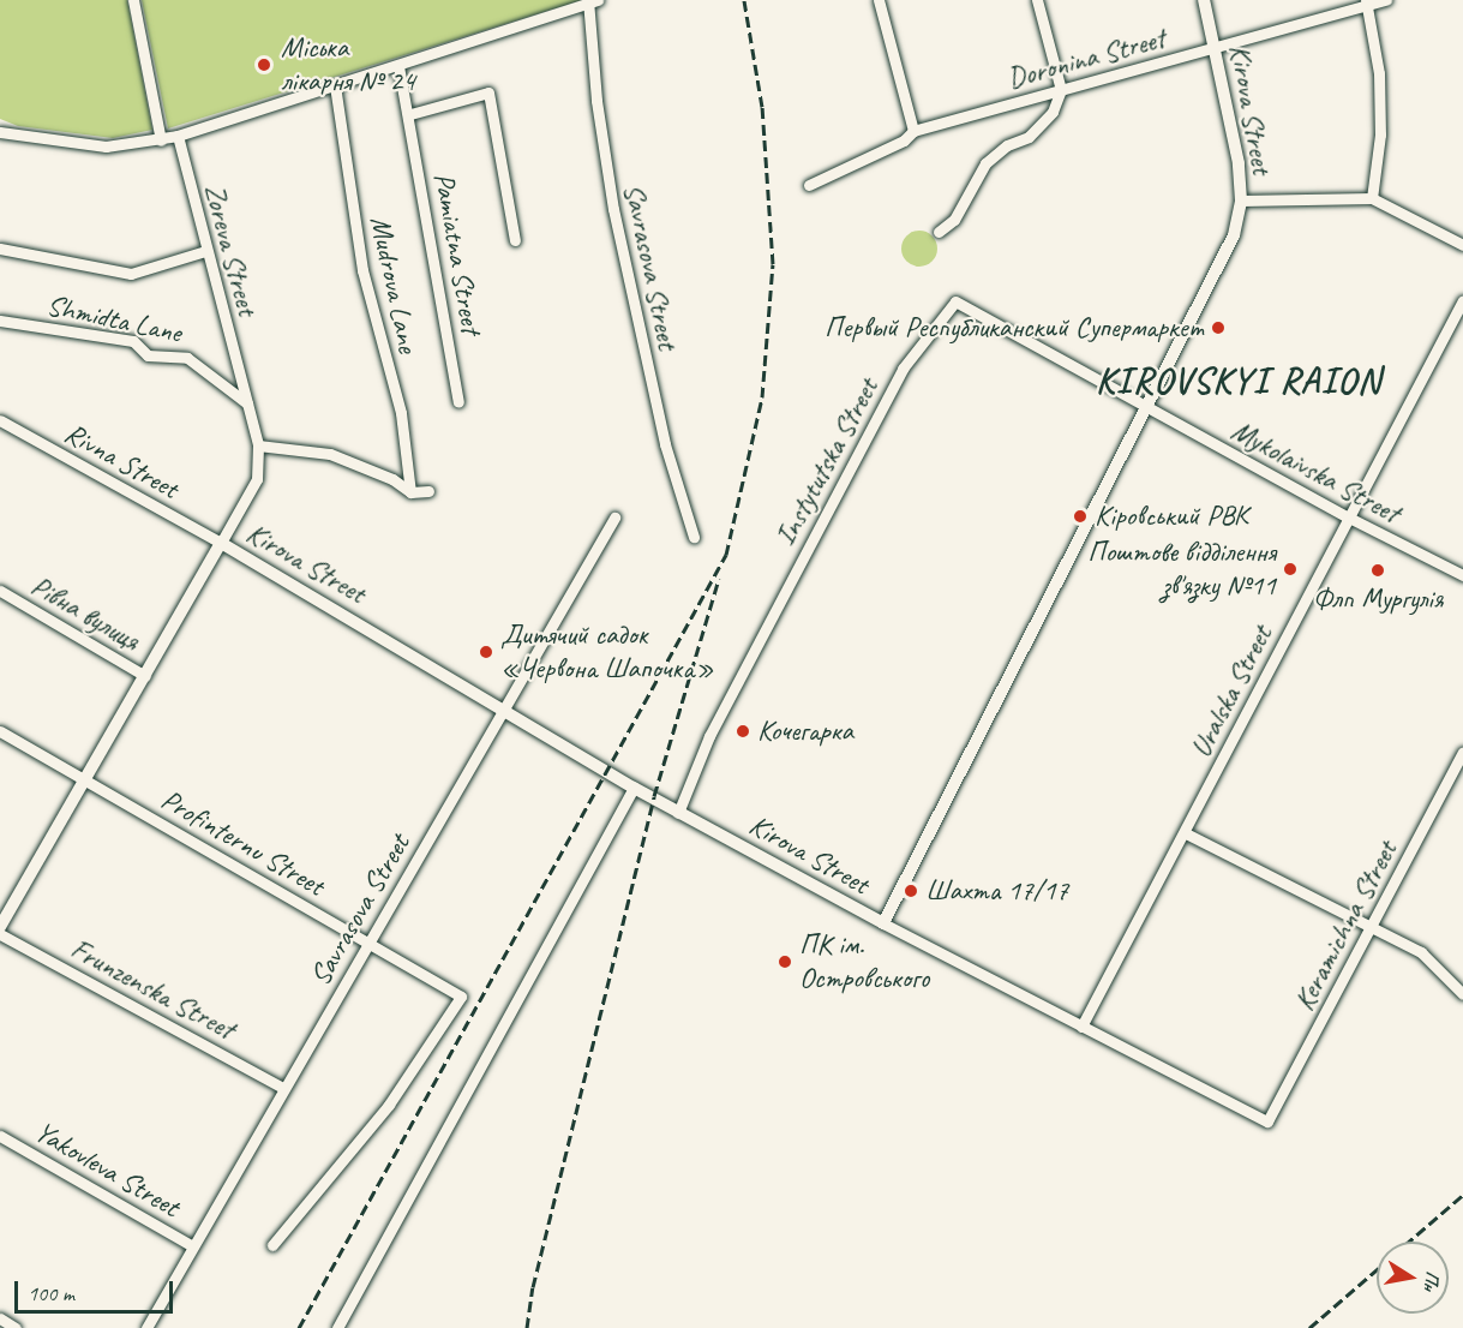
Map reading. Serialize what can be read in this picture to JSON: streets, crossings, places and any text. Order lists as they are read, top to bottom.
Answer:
{
  "streets": {
    "main road": ["Kirova Street"],
    "street": [
      "Doronina Street",
      "Zoreva Street",
      "Pamiatna Street",
      "Savrasova Street",
      "Mudrova Lane",
      "Shmidta Lane",
      "Rivna Street",
      "Instytutska Street",
      "Mykolaivska Street",
      "Рівна вулиця",
      "Uralska Street",
      "Profinternu Street",
      "Keramichna Street",
      "Frunzenska Street",
      "Yakovleva Street"
    ]
  },
  "crossings": [
    ["Doronina Street", "Kirova Street"],
    ["Kirova Street", "Zoreva Street"],
    ["Kirova Street", "Savrasova Street"],
    ["Kirova Street", "Rivna Street"],
    ["Kirova Street", "Instytutska Street"],
    ["Kirova Street", "Mykolaivska Street"],
    ["Kirova Street", "Рівна вулиця"],
    ["Kirova Street", "Profinternu Street"],
    ["Zoreva Street", "Shmidta Lane"],
    ["Zoreva Street", "Rivna Street"],
    ["Savrasova Street", "Profinternu Street"],
    ["Savrasova Street", "Frunzenska Street"],
    ["Savrasova Street", "Yakovleva Street"],
    ["Instytutska Street", "Mykolaivska Street"],
    ["Mykolaivska Street", "Uralska Street"],
    ["Uralska Street", "Keramichna Street"]
  ],
  "districts": ["KIROVSKYI RAION"],
  "places": [
    "Міська лікарня № 24",
    "Первый Республиканский Супермаркет",
    "Кіровський РВК",
    "Поштове відділення зв'язку №11",
    "Флп Мургулія",
    "Дитячий садок «Червона Шапочка»",
    "Кочегарка",
    "Шахта 17/17",
    "ПК ім. Островського"
  ],
  "scale_bar": "100 m",
  "north": "right"
}
